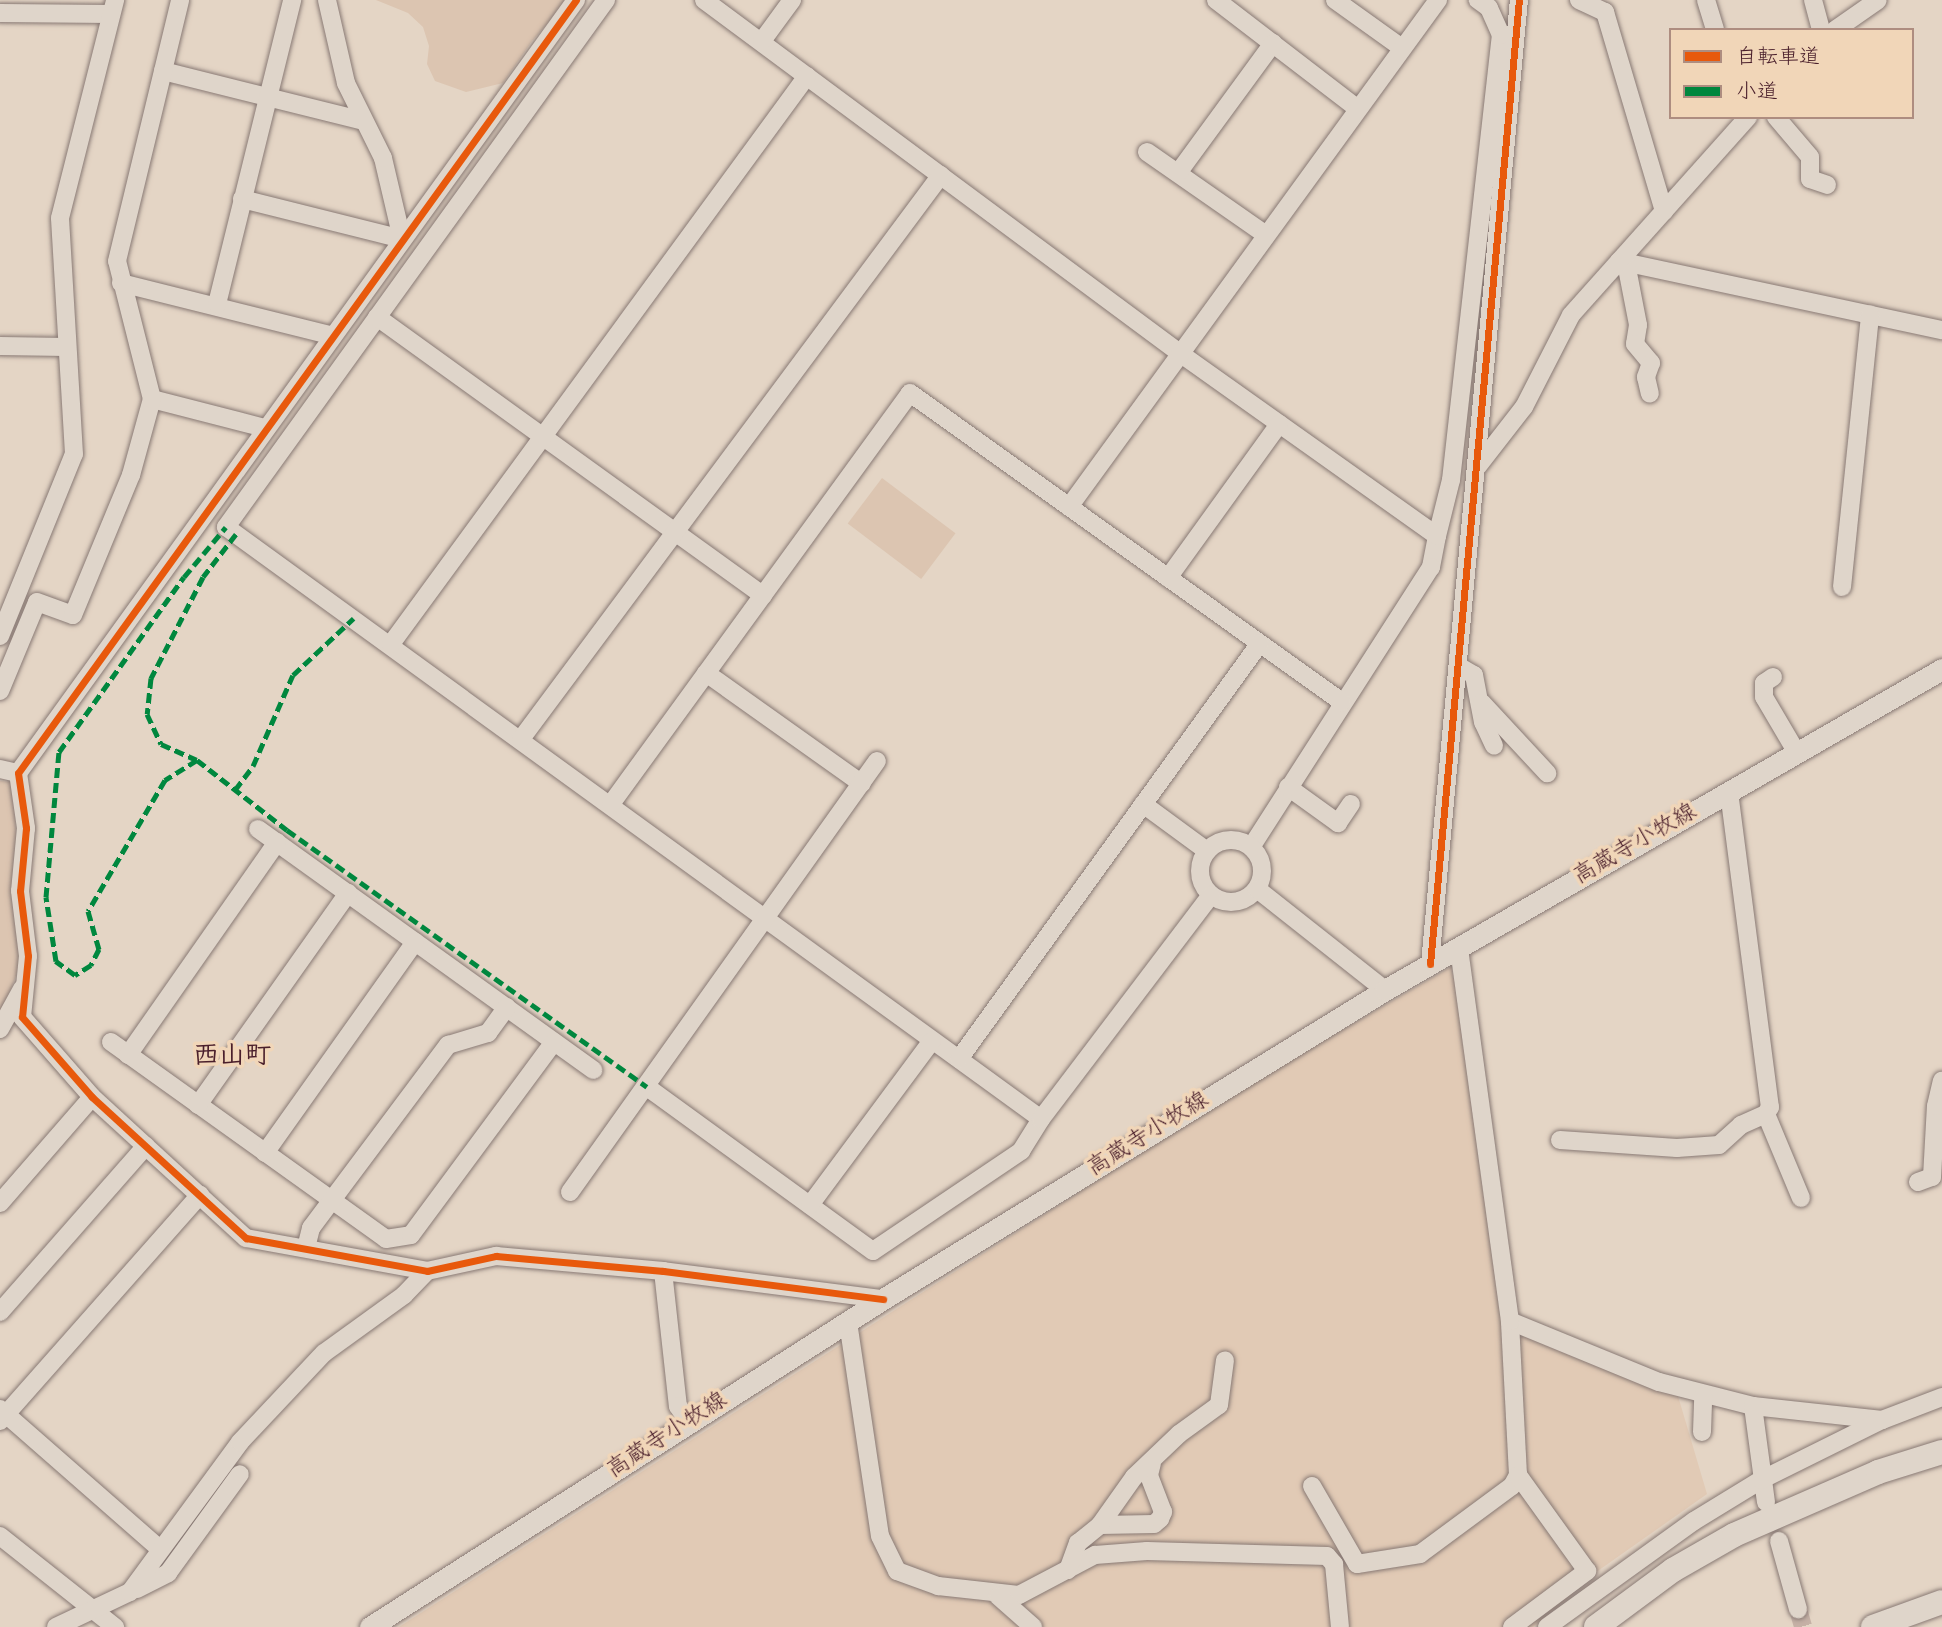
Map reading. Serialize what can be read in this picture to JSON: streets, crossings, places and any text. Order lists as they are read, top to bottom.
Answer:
{
  "streets": {
    "main road": ["高蔵寺小牧線"]
  },
  "districts": ["西山町"],
  "legend": ["自転車道", "小道"]
}
